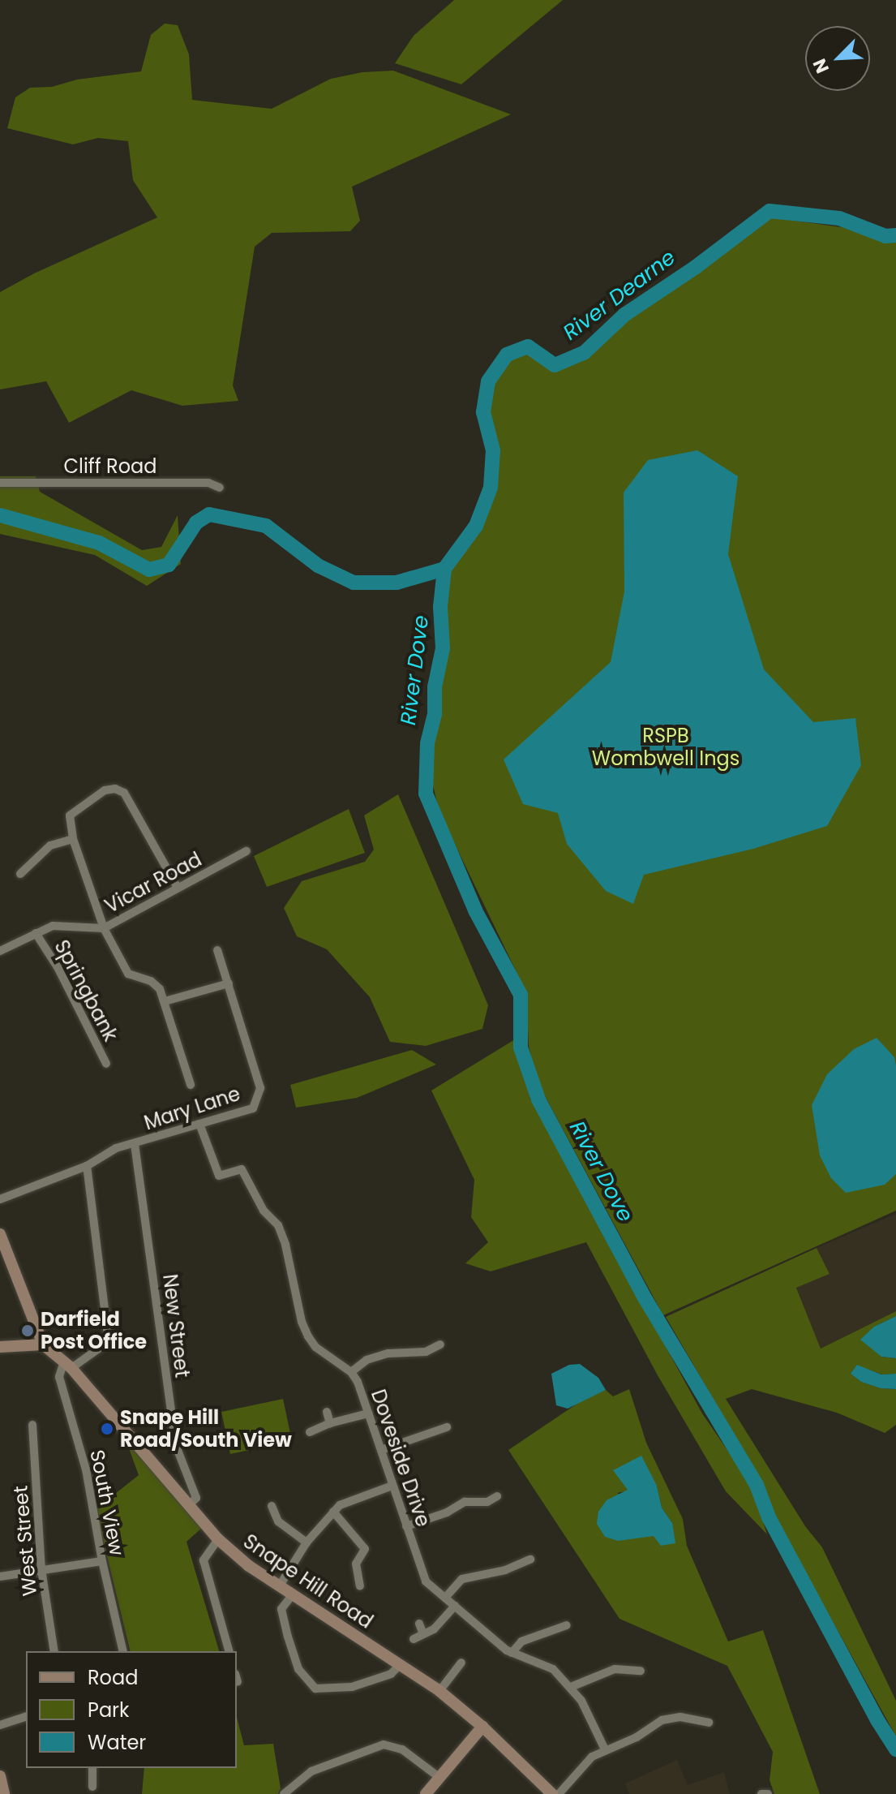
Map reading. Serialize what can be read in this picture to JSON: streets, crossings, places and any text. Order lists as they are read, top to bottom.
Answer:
{
  "streets": {
    "main road": ["Snape Hill Road"],
    "street": [
      "Cliff Road",
      "Vicar Road",
      "Springbank",
      "Mary Lane",
      "New Street",
      "Doveside Drive",
      "South View",
      "West Street"
    ]
  },
  "crossings": [
    ["Vicar Road", "Springbank"],
    ["Mary Lane", "New Street"],
    ["Mary Lane", "Doveside Drive"],
    ["New Street", "Snape Hill Road"],
    ["South View", "Snape Hill Road"]
  ],
  "water": ["River Dearne", "River Dove"],
  "parks": ["RSPB Wombwell Ings"],
  "places": ["Darfield Post Office", "Snape Hill Road/South View"],
  "legend": ["Road", "Park", "Water"],
  "north": "bottom left"
}
